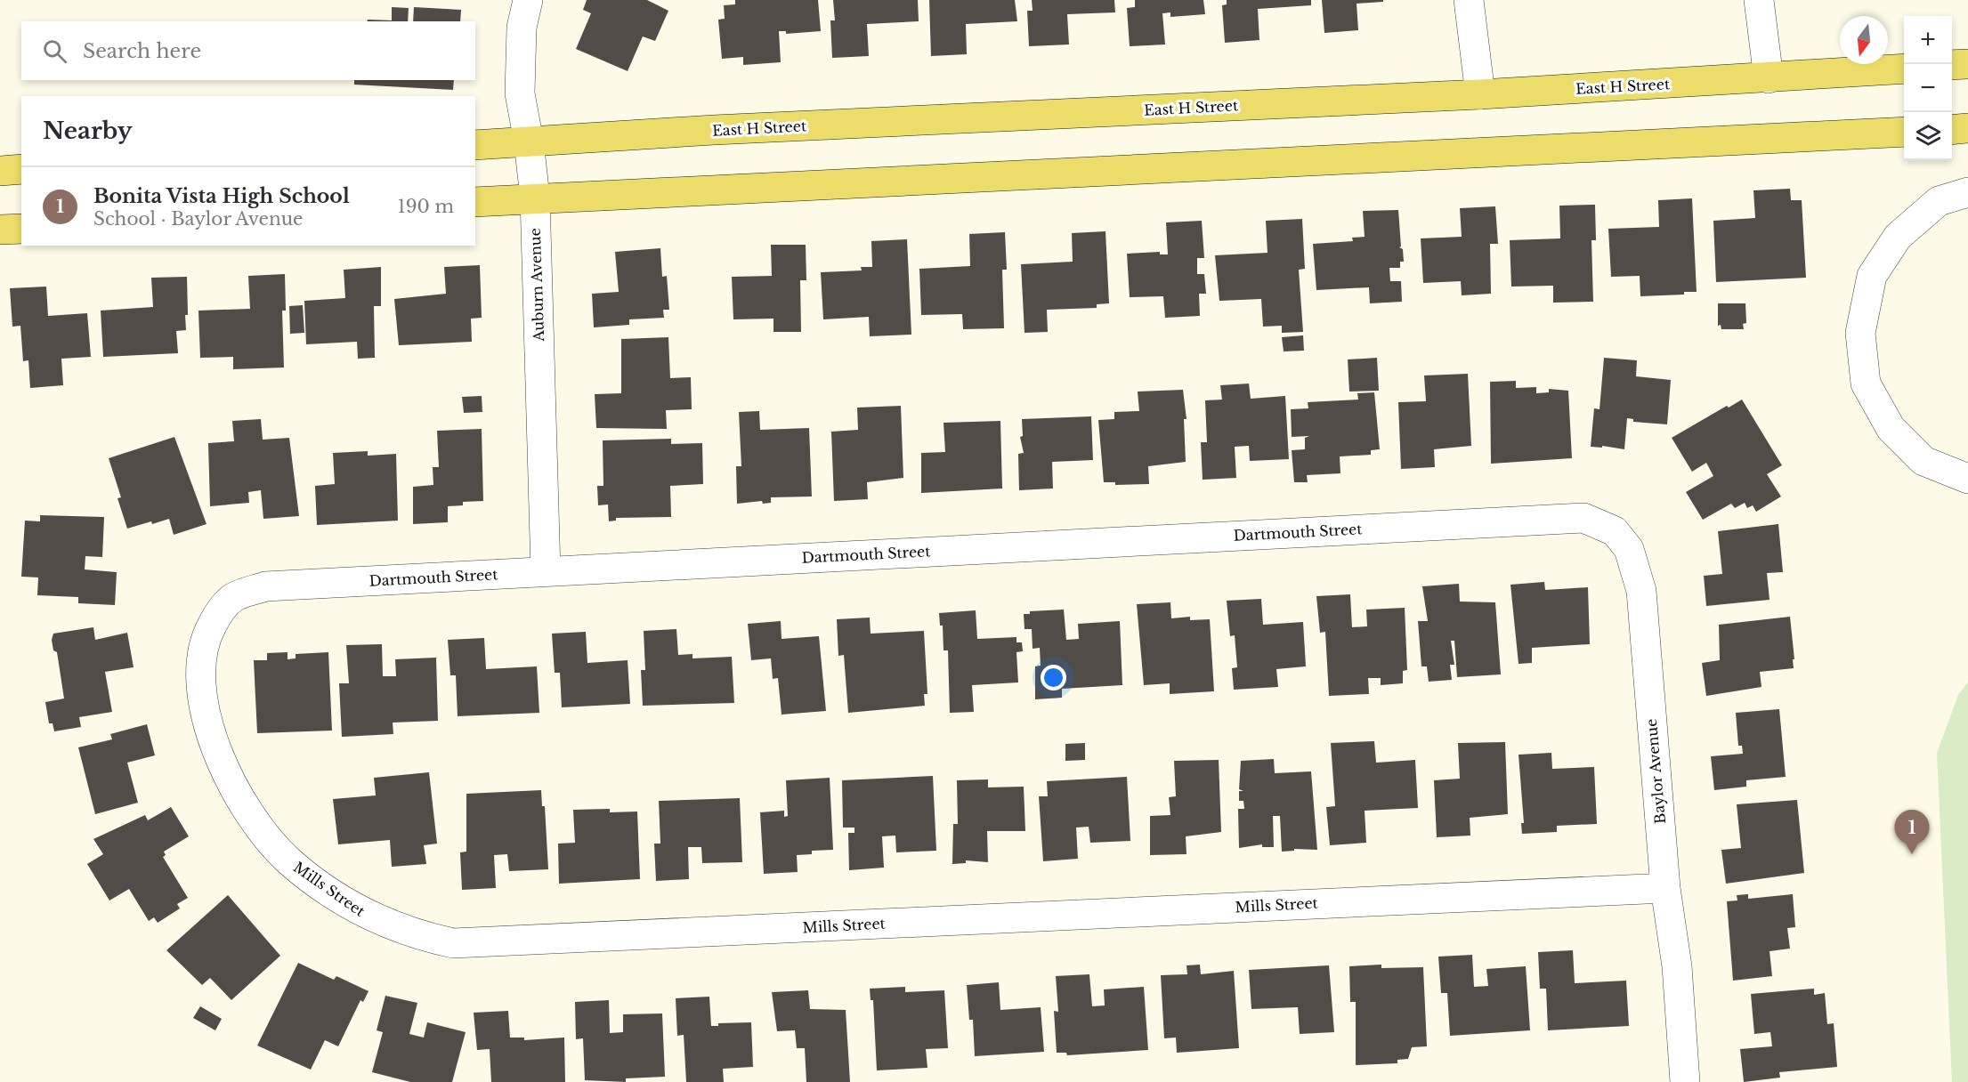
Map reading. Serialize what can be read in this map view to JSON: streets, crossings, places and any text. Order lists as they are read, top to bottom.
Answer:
{
  "streets": {
    "main road": ["East H Street"],
    "street": [
      "Auburn Avenue",
      "Dartmouth Street",
      "Baylor Avenue",
      "Mills Street"
    ]
  },
  "crossings": [
    ["East H Street", "Auburn Avenue"],
    ["Auburn Avenue", "Dartmouth Street"],
    ["Dartmouth Street", "Baylor Avenue"],
    ["Dartmouth Street", "Mills Street"],
    ["Baylor Avenue", "Mills Street"]
  ],
  "north": "bottom",
  "page": {
    "map_buttons": ["+", "−"],
    "search": "Search here",
    "heading": "Nearby",
    "list": [
      {
        "mark": "1",
        "name": "Bonita Vista High School",
        "note": "School · Baylor Avenue",
        "value": "190 m"
      }
    ],
    "pins": "1"
  }
}
